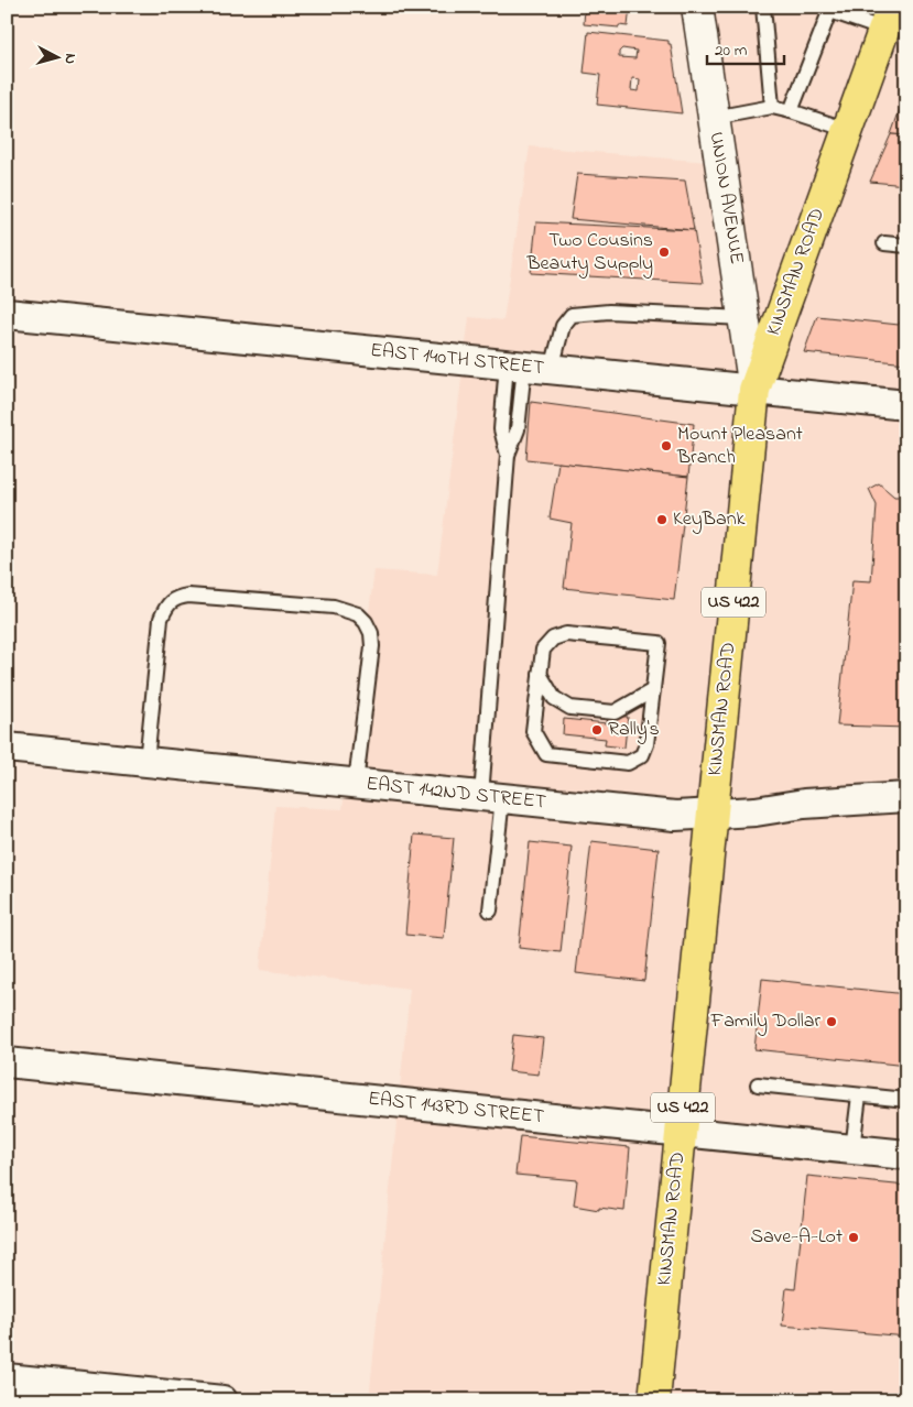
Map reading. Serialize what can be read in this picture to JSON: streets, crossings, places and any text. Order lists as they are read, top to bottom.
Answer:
{
  "streets": {
    "main road": ["UNION AVENUE", "KINSMAN ROAD", "US 422"],
    "street": ["EAST 140TH STREET", "EAST 142ND STREET", "EAST 143RD STREET"]
  },
  "crossings": [
    ["UNION AVENUE", "KINSMAN ROAD"],
    ["UNION AVENUE", "EAST 140TH STREET"],
    ["KINSMAN ROAD", "EAST 140TH STREET"],
    ["KINSMAN ROAD", "EAST 142ND STREET"],
    ["KINSMAN ROAD", "EAST 143RD STREET"]
  ],
  "places": [
    "Two Cousins Beauty Supply",
    "Mount Pleasant Branch",
    "KeyBank",
    "Rally's",
    "Family Dollar",
    "Save-A-Lot"
  ],
  "scale_bar": "20 m",
  "north": "right"
}
